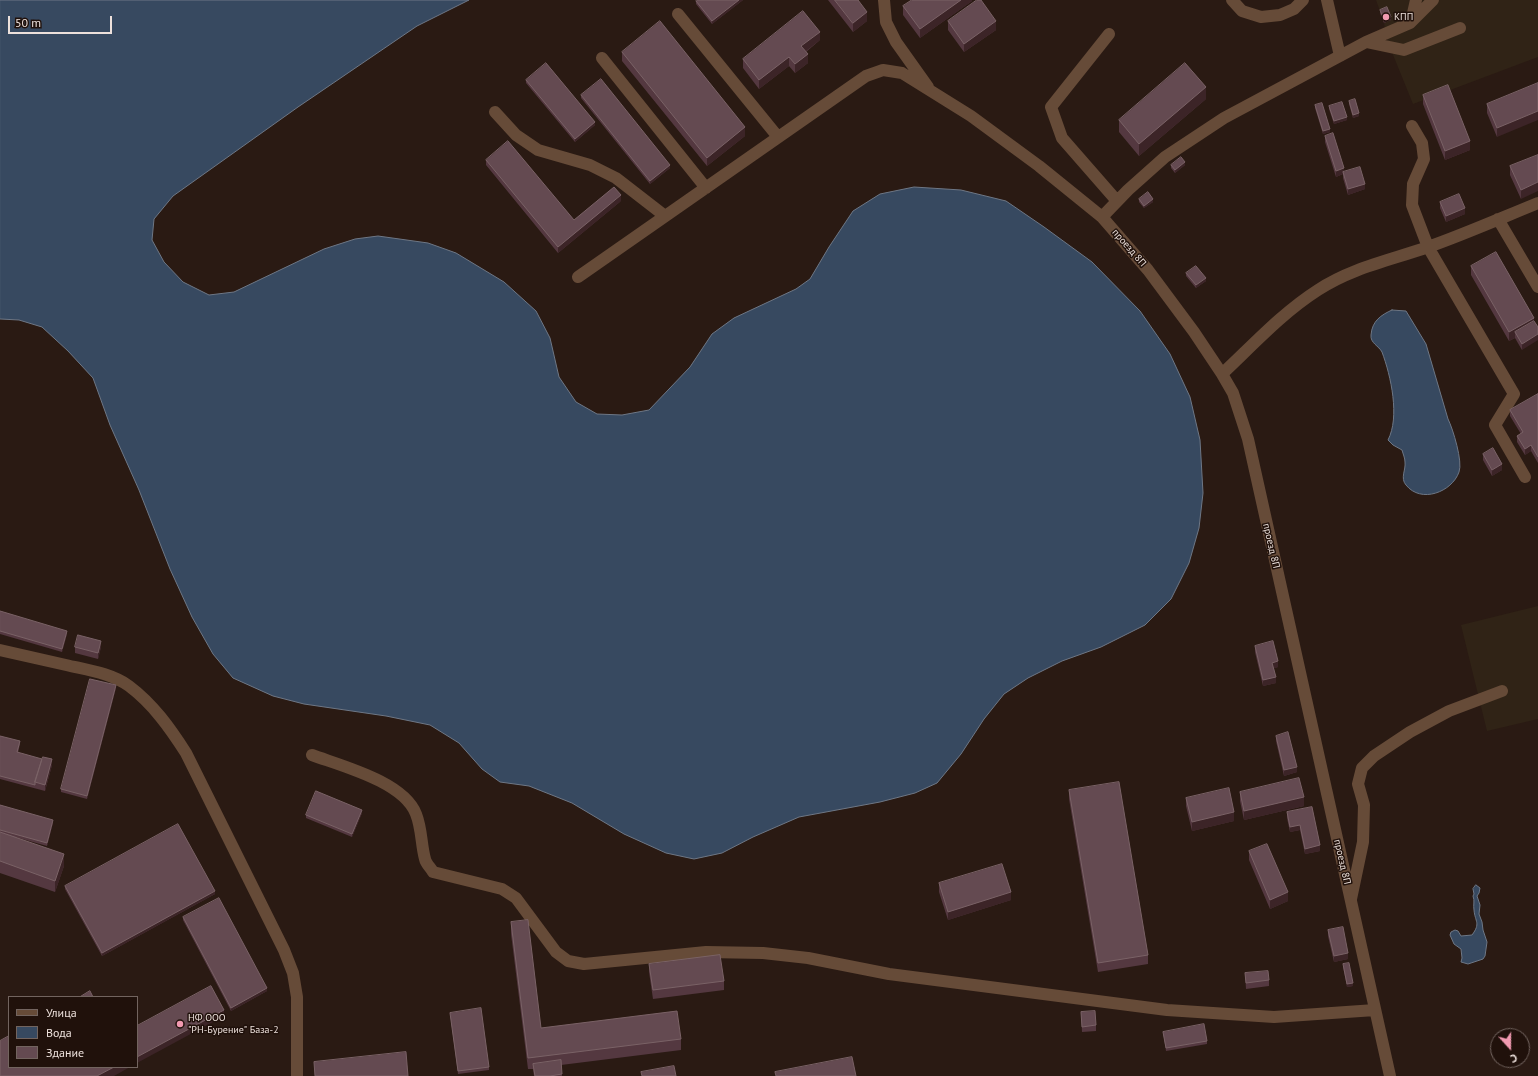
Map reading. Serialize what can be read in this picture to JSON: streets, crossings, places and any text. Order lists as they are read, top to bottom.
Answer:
{
  "streets": {
    "street": ["проезд 8П"]
  },
  "places": ["КПП", "НФ ООО \"РН-Бурение\" База-2"],
  "legend": ["Улица", "Вода", "Здание"],
  "scale_bar": "50 m",
  "north": "bottom"
}
